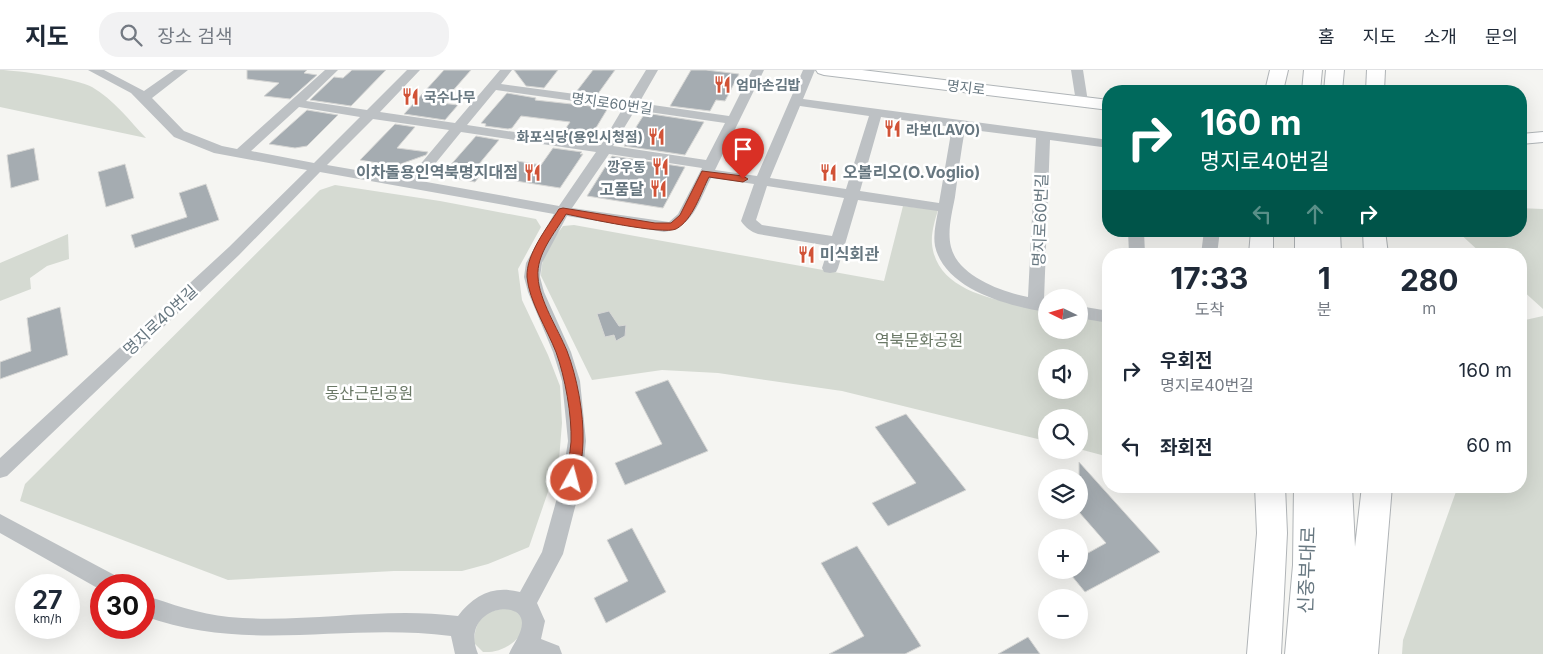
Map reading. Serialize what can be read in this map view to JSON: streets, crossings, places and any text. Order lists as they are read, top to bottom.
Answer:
{
  "streets": {
    "highway": ["신중부대로"],
    "main road": ["명지로"],
    "street": ["명지로60번길", "명지로40번길"]
  },
  "parks": ["역북문화공원", "동산근린공원"],
  "places": {
    "restaurant": [
      "엄마손김밥",
      "국수나무",
      "라보(LAVO)",
      "화포식당(용인시청점)",
      "깡우동",
      "이차돌용인역북명지대점",
      "오볼리오(O.Voglio)",
      "고품달",
      "미식회관"
    ]
  },
  "north": "left",
  "page": {
    "header": "지도",
    "search": "장소 검색",
    "nav": [
      "홈",
      "지도",
      "소개",
      "문의"
    ],
    "turn": ["160 m", "명지로40번길"],
    "eta": [
      "17:33",
      "도착",
      "1",
      "분",
      "280",
      "m"
    ],
    "map_buttons": ["+", "−"],
    "list": [
      {
        "name": "우회전",
        "note": "명지로40번길",
        "value": "160 m"
      },
      {
        "name": "좌회전",
        "value": "60 m"
      }
    ],
    "speed": "27 km/h",
    "limit": "30"
  }
}
